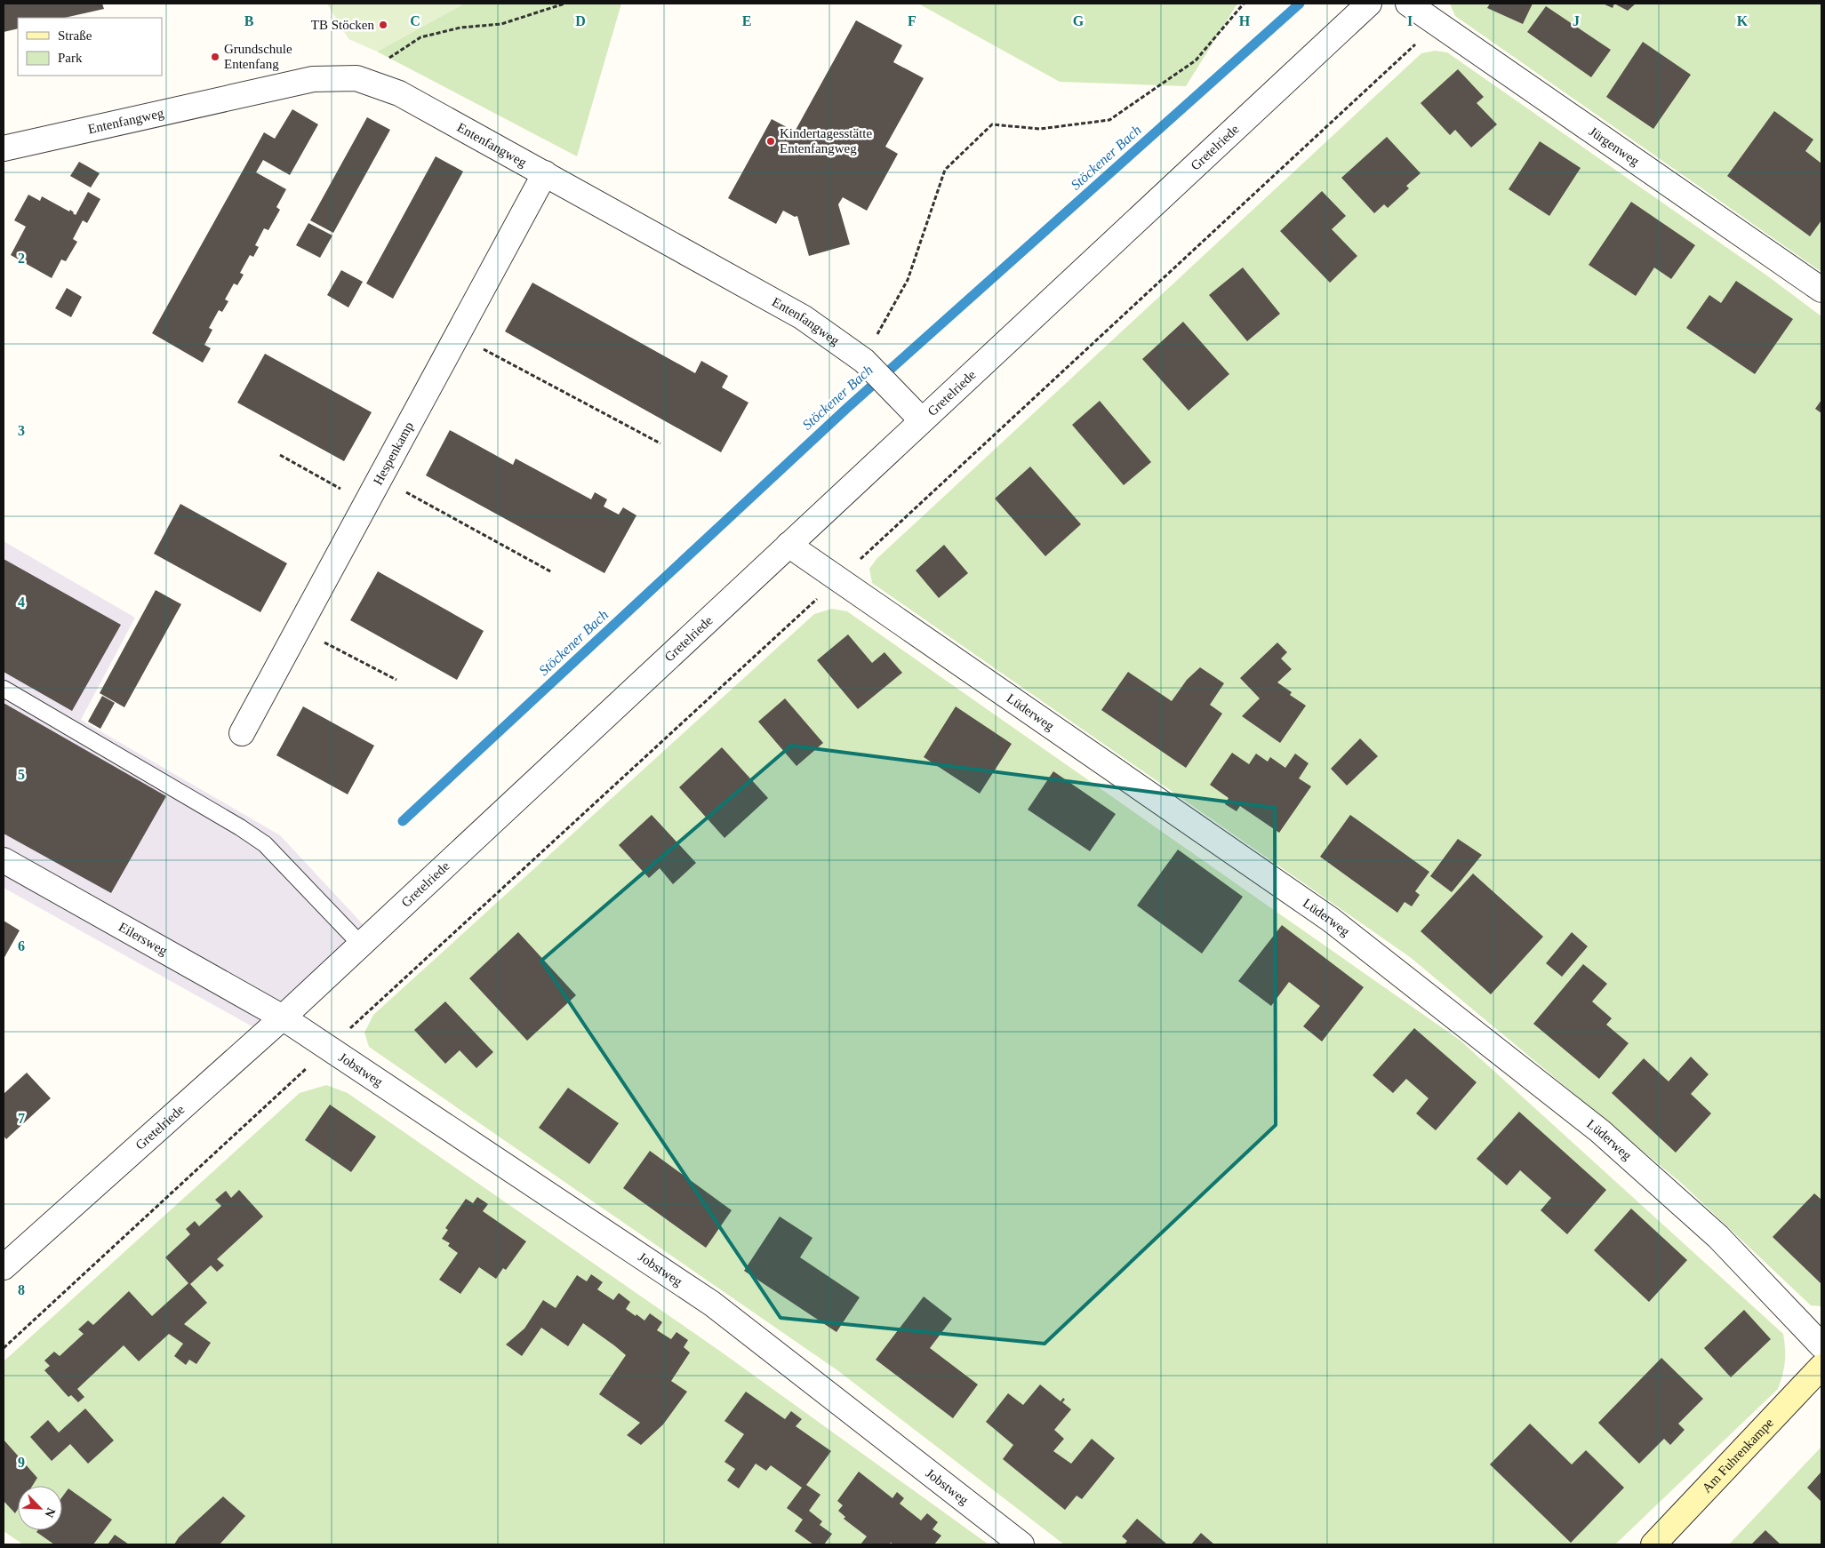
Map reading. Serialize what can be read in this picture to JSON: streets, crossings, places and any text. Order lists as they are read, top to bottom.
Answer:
{
  "streets": {
    "street": [
      "Entenfangweg",
      "Gretelriede",
      "Jürgenweg",
      "Hespenkamp",
      "Lüderweg",
      "Eilersweg",
      "Jobstweg",
      "Am Fuhrenkampe"
    ]
  },
  "crossings": [
    ["Entenfangweg", "Gretelriede"],
    ["Entenfangweg", "Hespenkamp"],
    ["Gretelriede", "Lüderweg"],
    ["Gretelriede", "Eilersweg"],
    ["Gretelriede", "Jobstweg"],
    ["Eilersweg", "Jobstweg"]
  ],
  "water": ["Stöckener Bach"],
  "places": ["TB Stöcken", "Grundschule Entenfang", "Kindertagesstätte Entenfangweg"],
  "legend": ["Straße", "Park"],
  "north": "bottom right",
  "grid": {
    "columns": [
      "B",
      "C",
      "D",
      "E",
      "F",
      "G",
      "H",
      "I",
      "J",
      "K"
    ],
    "rows": [
      "2",
      "3",
      "4",
      "5",
      "6",
      "7",
      "8",
      "9"
    ]
  }
}
